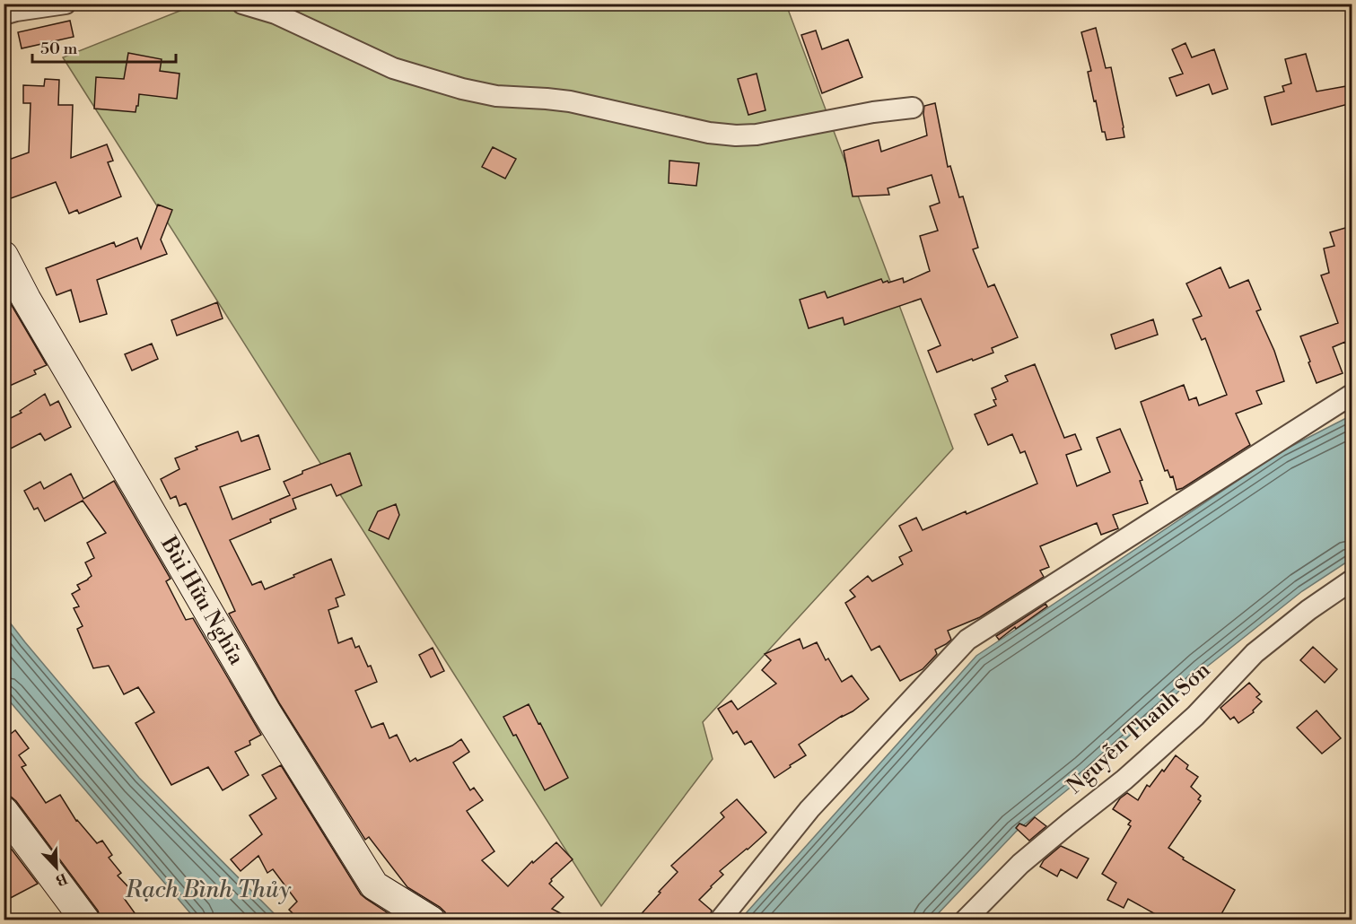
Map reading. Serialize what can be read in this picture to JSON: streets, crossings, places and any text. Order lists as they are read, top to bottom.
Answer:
{
  "streets": {
    "main road": ["Bùi Hữu Nghĩa"],
    "street": ["Nguyễn Thanh Sơn"]
  },
  "water": ["Rạch Bình Thủy"],
  "scale_bar": "50 m",
  "north": "bottom right"
}
